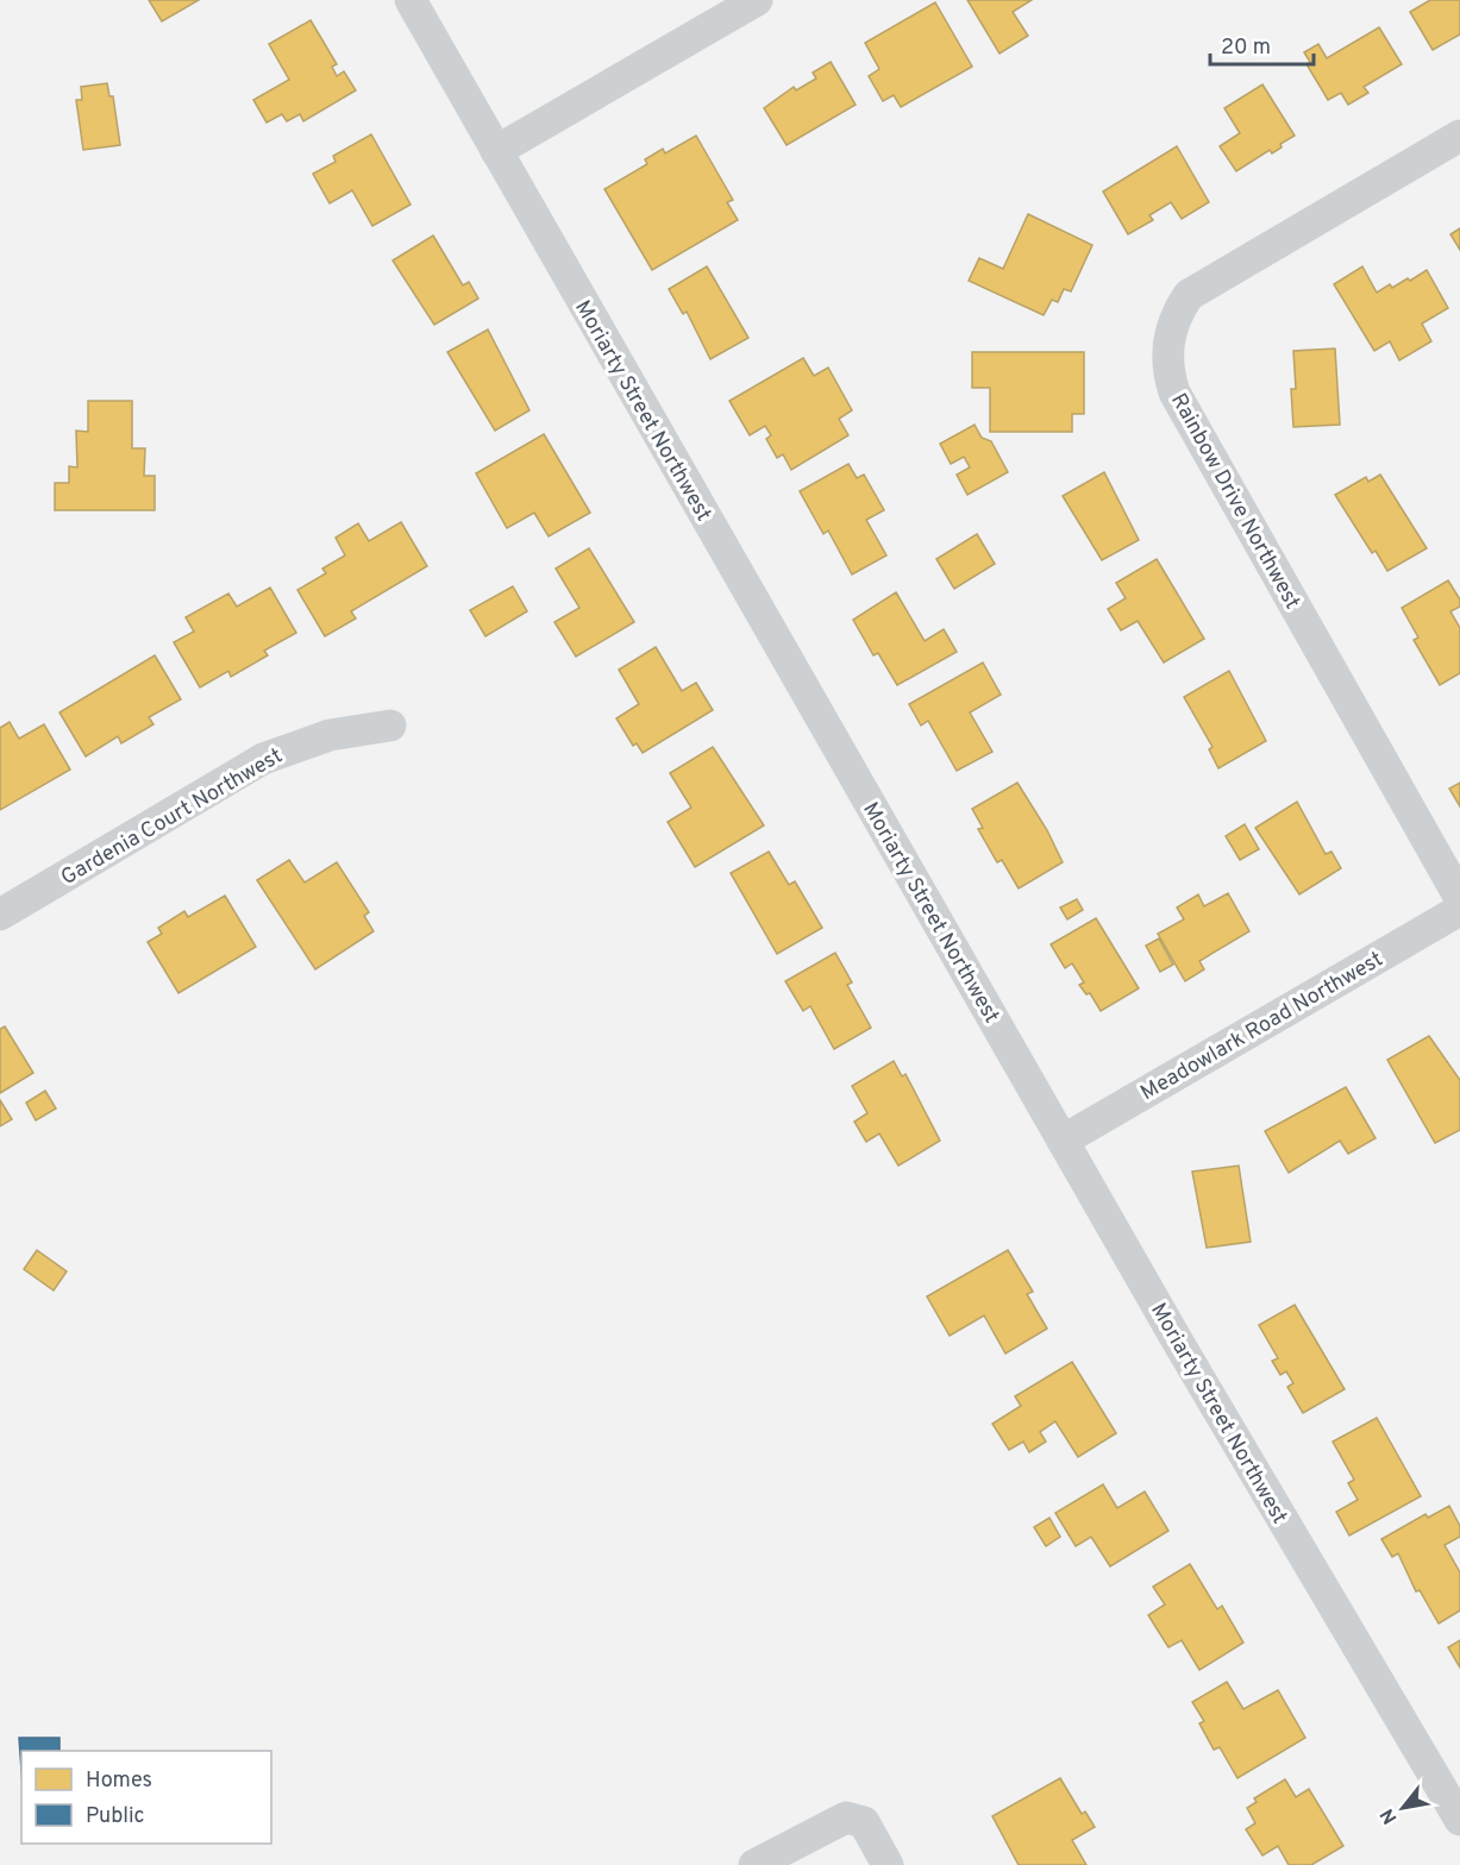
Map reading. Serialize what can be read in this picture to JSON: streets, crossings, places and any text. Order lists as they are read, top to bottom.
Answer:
{
  "streets": {
    "street": [
      "Moriarty Street Northwest",
      "Rainbow Drive Northwest",
      "Gardenia Court Northwest",
      "Meadowlark Road Northwest"
    ]
  },
  "crossings": [
    ["Moriarty Street Northwest", "Meadowlark Road Northwest"]
  ],
  "legend": ["Homes", "Public"],
  "scale_bar": "20 m",
  "north": "bottom left"
}
